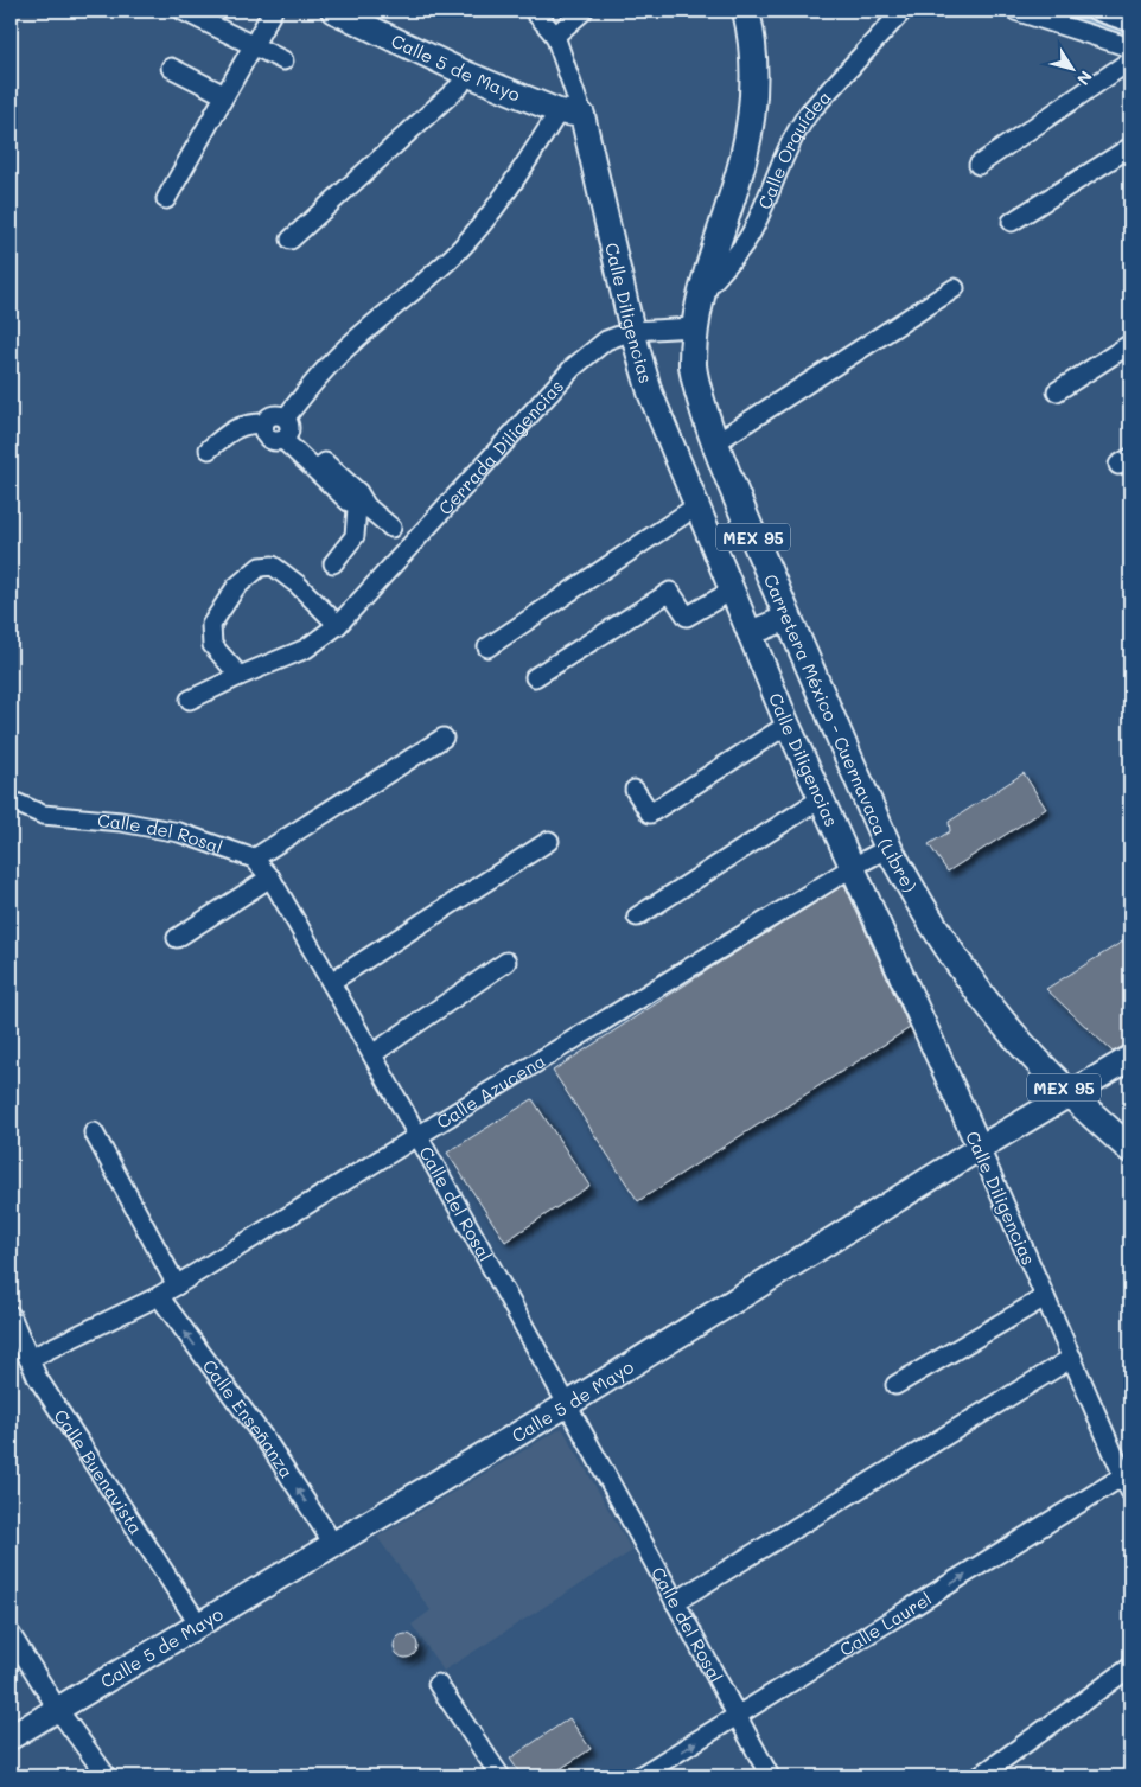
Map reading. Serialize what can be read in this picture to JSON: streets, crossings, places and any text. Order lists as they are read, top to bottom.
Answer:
{
  "streets": {
    "main road": ["MEX 95", "Carretera México - Cuernavaca (Libre)"],
    "street": [
      "Calle 5 de Mayo",
      "Calle Orquídea",
      "Calle Diligencias",
      "Cerrada Diligencias",
      "Calle del Rosal",
      "Calle Azucena",
      "Calle Enseñanza",
      "Calle Buenavista",
      "Calle Laurel"
    ]
  },
  "crossings": [
    ["Calle 5 de Mayo", "Calle Diligencias"],
    ["Calle 5 de Mayo", "Carretera México - Cuernavaca (Libre)"],
    ["Calle 5 de Mayo", "Calle del Rosal"],
    ["Calle 5 de Mayo", "Calle Enseñanza"],
    ["Calle 5 de Mayo", "Calle Buenavista"],
    ["Calle Orquídea", "Carretera México - Cuernavaca (Libre)"],
    ["Calle Diligencias", "Cerrada Diligencias"],
    ["Calle Diligencias", "Calle Azucena"],
    ["Calle Diligencias", "Calle Laurel"],
    ["Cerrada Diligencias", "Carretera México - Cuernavaca (Libre)"],
    ["Carretera México - Cuernavaca (Libre)", "Calle Azucena"],
    ["Calle del Rosal", "Calle Azucena"],
    ["Calle del Rosal", "Calle Laurel"],
    ["Calle Azucena", "Calle Enseñanza"],
    ["Calle Azucena", "Calle Buenavista"]
  ],
  "one_way": ["Calle Enseñanza"],
  "north": "bottom right"
}
